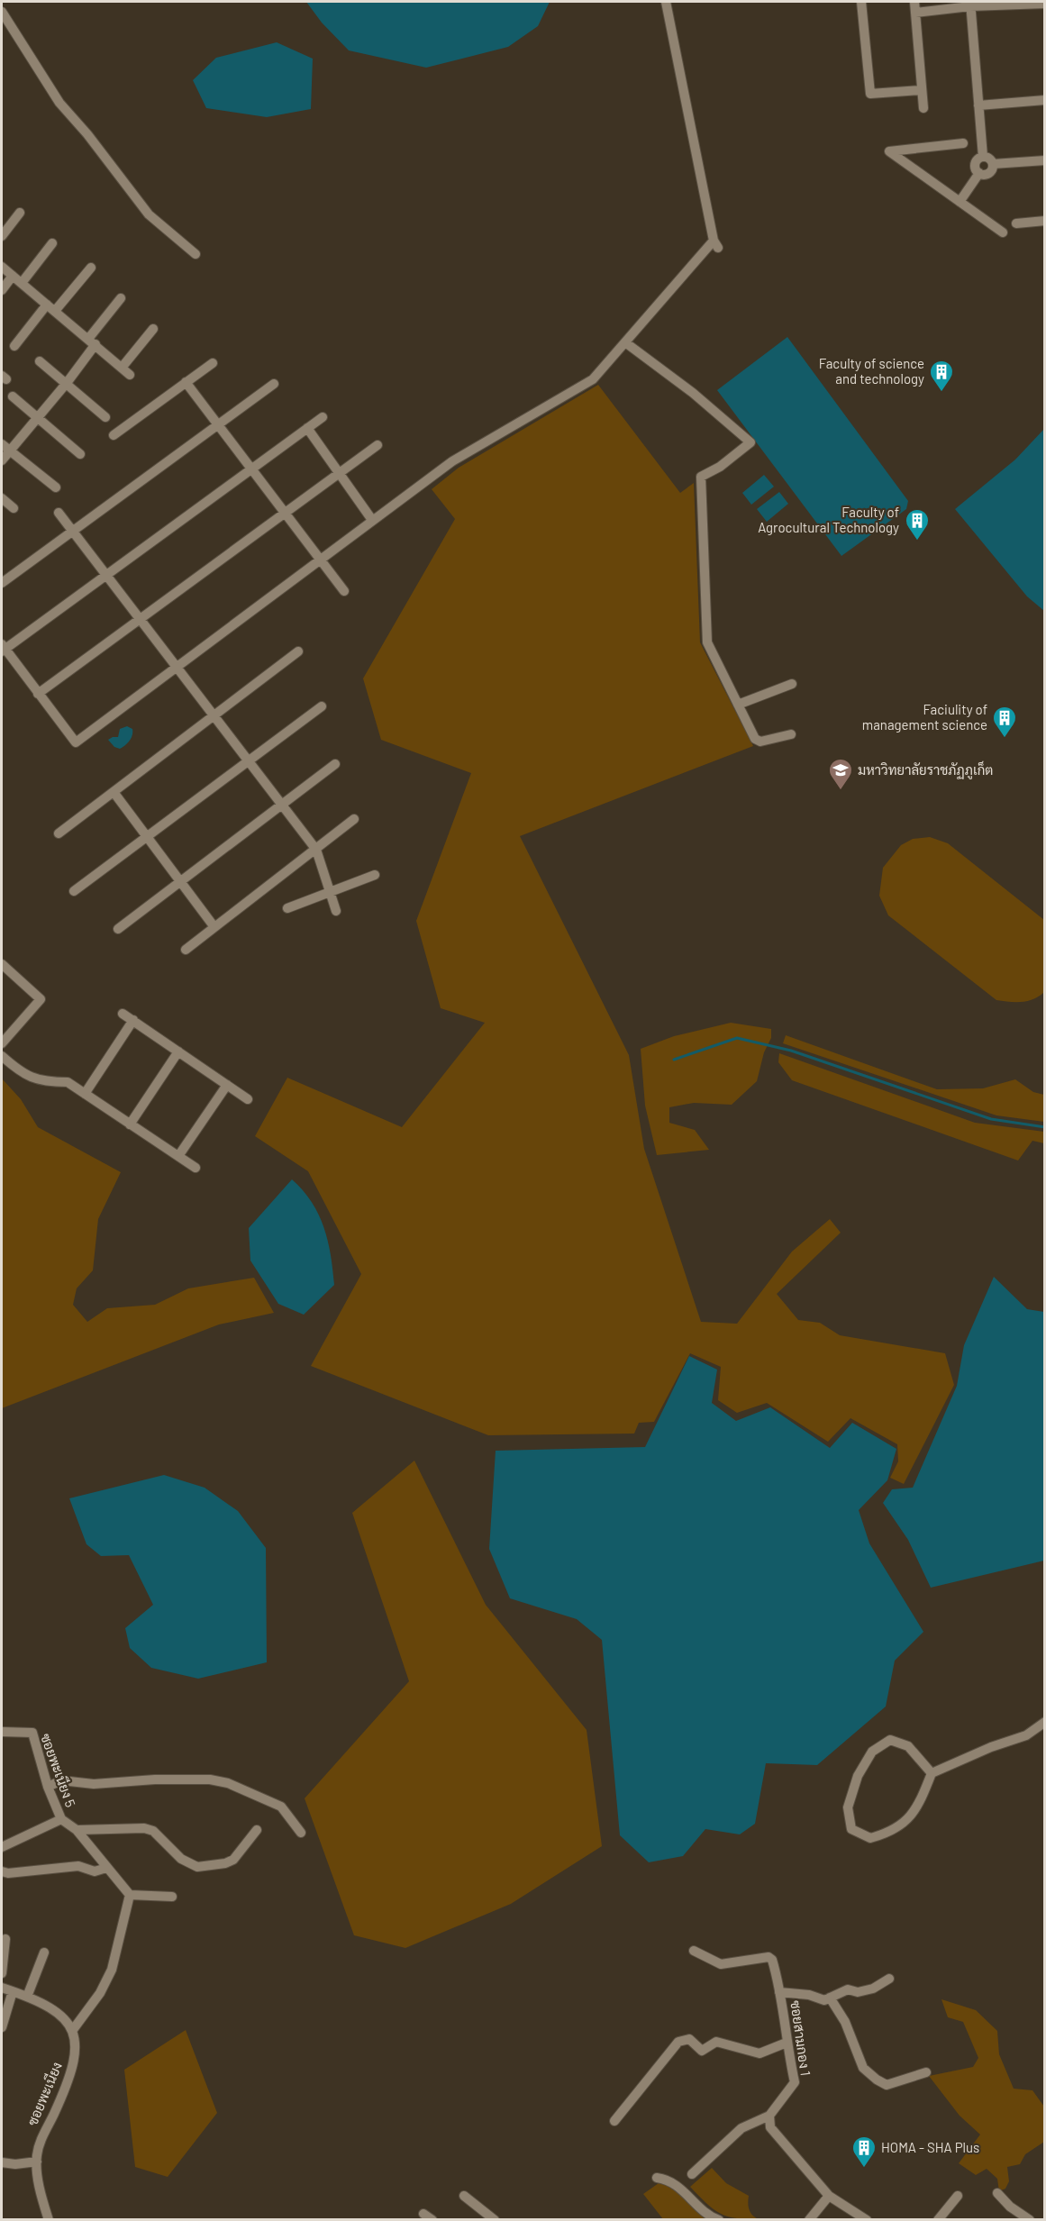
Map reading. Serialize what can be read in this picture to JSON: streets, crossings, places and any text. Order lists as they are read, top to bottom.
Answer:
{
  "streets": {
    "street": ["ซอยพะเนียง 5", "ซอยสามกอง 1", "ซอยพะเนียง"]
  },
  "places": {
    "building": [
      "Faculty of science and technology",
      "Faculty of Agrocultural Technology",
      "Faciulity of management science",
      "HOMA - SHA Plus"
    ],
    "school or university": ["มหาวิทยาลัยราชภัฏภูเก็ต"]
  }
}
